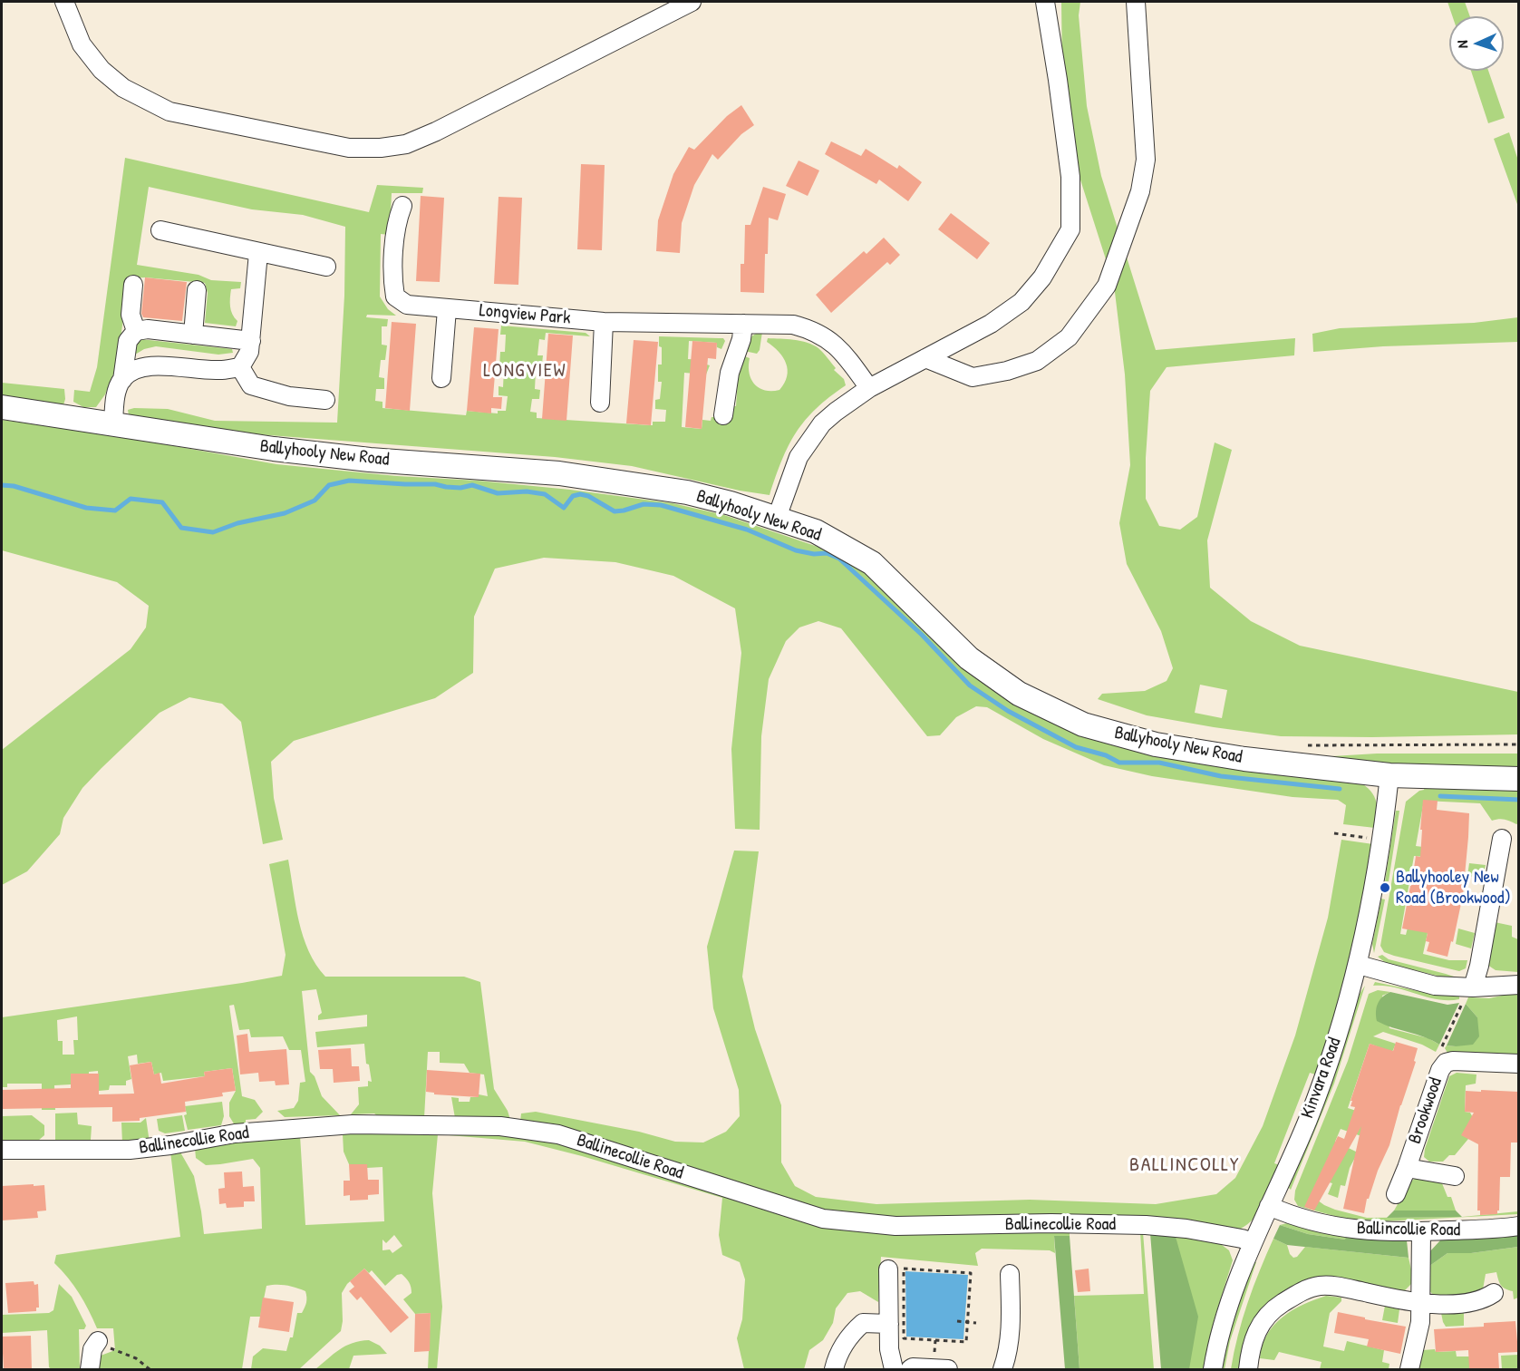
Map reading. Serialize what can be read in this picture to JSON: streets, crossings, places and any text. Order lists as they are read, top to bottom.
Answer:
{
  "streets": {
    "main road": ["Ballyhooly New Road"],
    "street": [
      "Longview Park",
      "Kinvara Road",
      "Brookwood",
      "Ballinecollie Road",
      "Ballincollie Road"
    ]
  },
  "crossings": [
    ["Ballyhooly New Road", "Kinvara Road"],
    ["Kinvara Road", "Ballinecollie Road"],
    ["Kinvara Road", "Ballincollie Road"]
  ],
  "districts": ["LONGVIEW", "BALLINCOLLY"],
  "places": ["Ballyhooley New Road (Brookwood)"],
  "north": "left"
}
